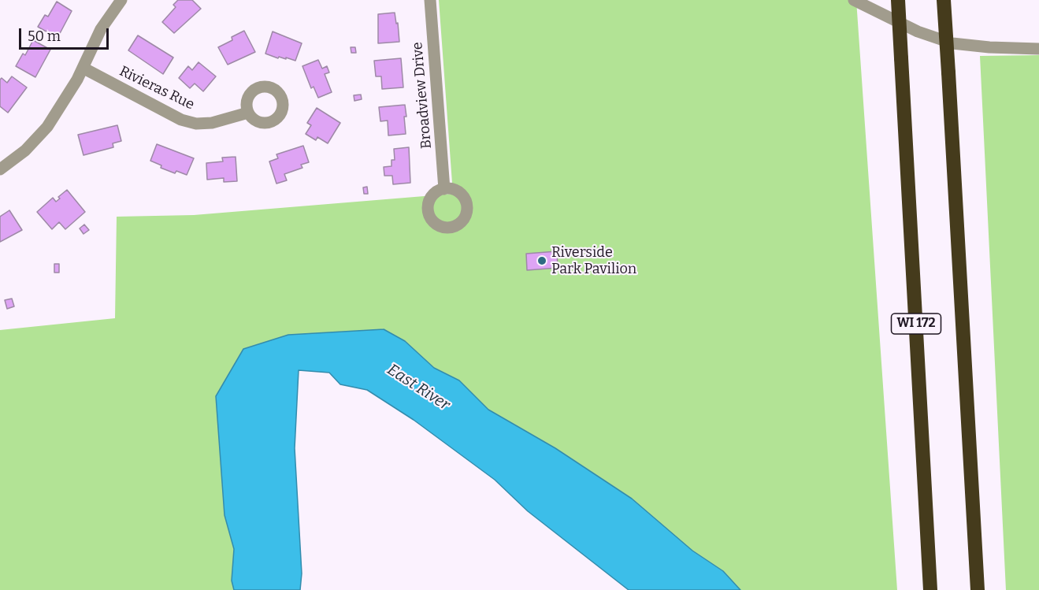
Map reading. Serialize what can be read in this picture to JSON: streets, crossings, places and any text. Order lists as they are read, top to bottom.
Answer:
{
  "streets": {
    "highway": ["WI 172"],
    "street": ["Rivieras Rue", "Broadview Drive"]
  },
  "water": ["East River"],
  "places": ["Riverside Park Pavilion"],
  "scale_bar": "50 m"
}
